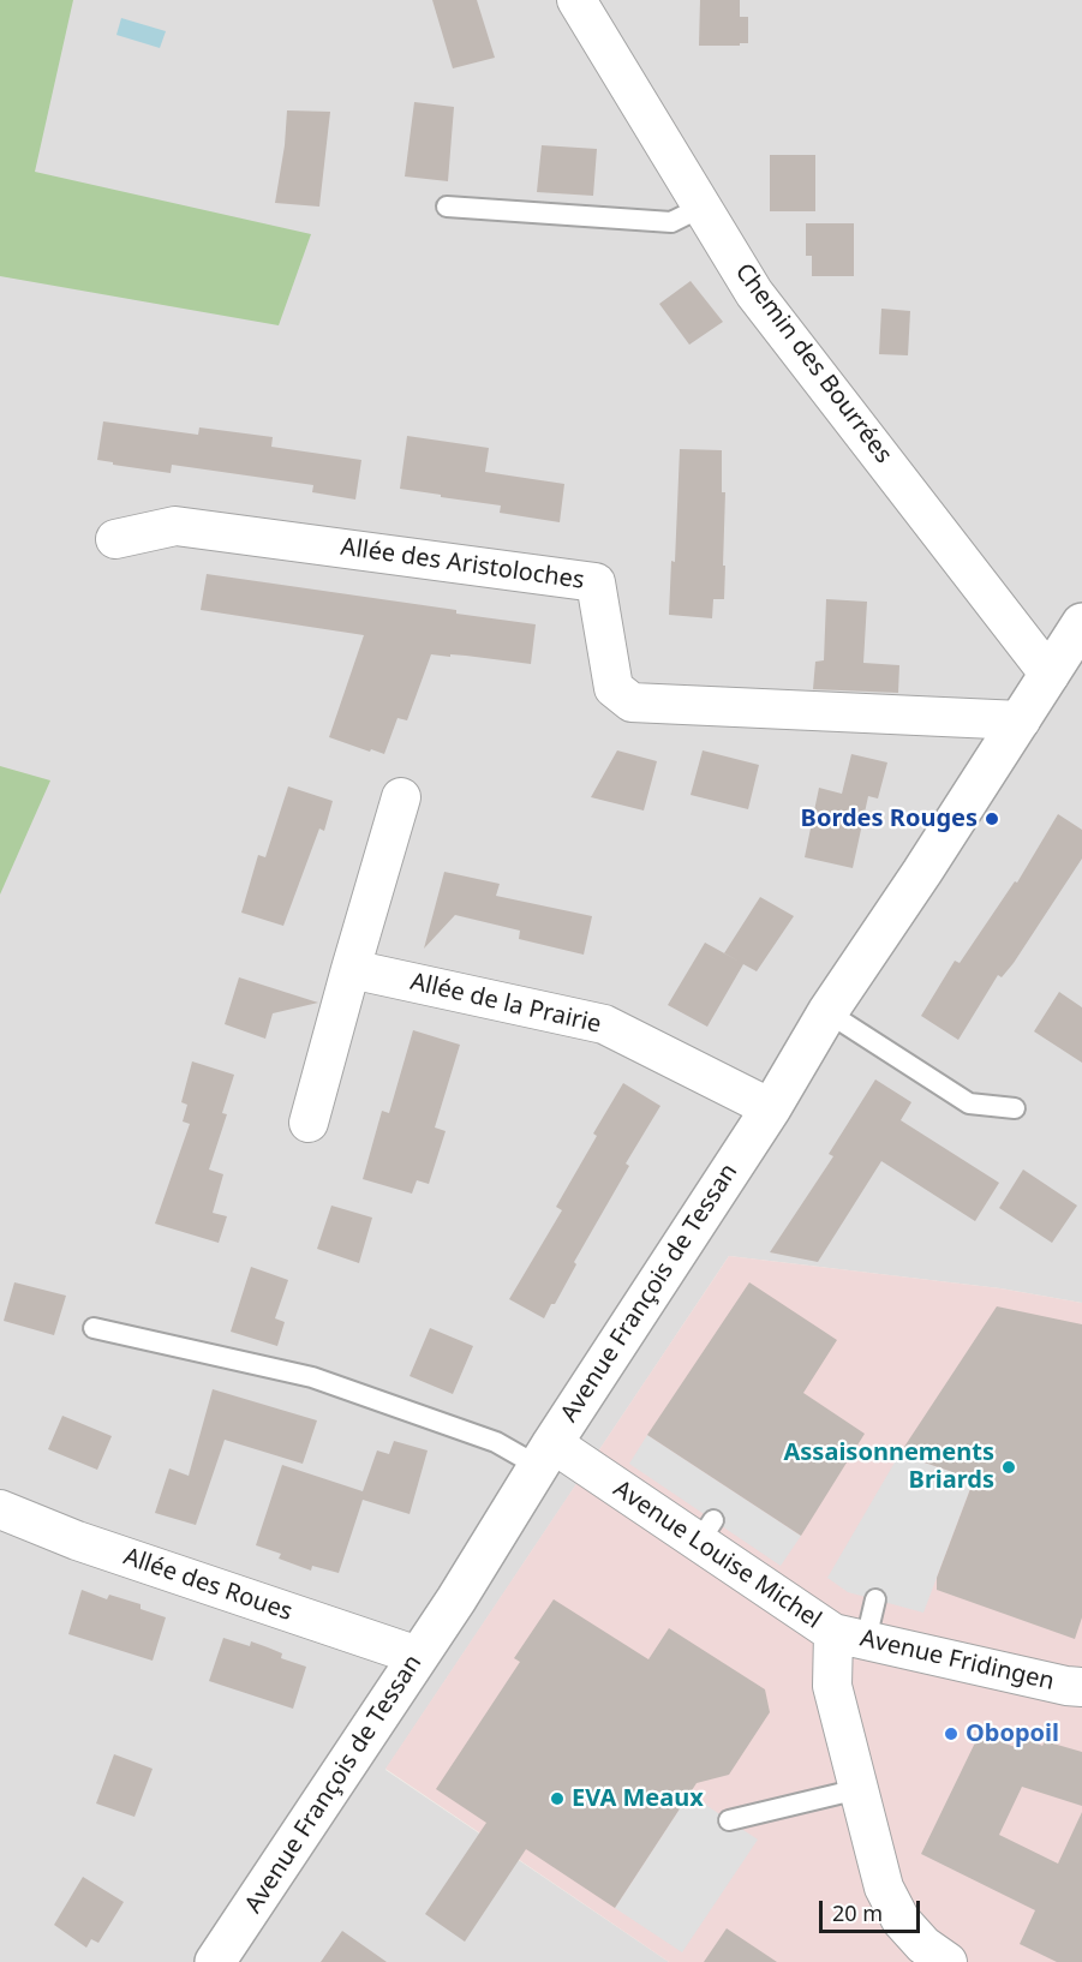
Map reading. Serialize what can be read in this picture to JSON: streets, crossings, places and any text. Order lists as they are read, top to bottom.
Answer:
{
  "streets": {
    "street": [
      "Chemin des Bourrées",
      "Allée des Aristoloches",
      "Allée de la Prairie",
      "Avenue François de Tessan",
      "Avenue Louise Michel",
      "Allée des Roues",
      "Avenue Fridingen"
    ]
  },
  "crossings": [
    ["Chemin des Bourrées", "Avenue François de Tessan"],
    ["Allée des Aristoloches", "Avenue François de Tessan"],
    ["Allée de la Prairie", "Avenue François de Tessan"],
    ["Avenue François de Tessan", "Avenue Louise Michel"],
    ["Avenue François de Tessan", "Allée des Roues"],
    ["Avenue Louise Michel", "Avenue Fridingen"]
  ],
  "places": [
    "Bordes Rouges",
    "Assaisonnements Briards",
    "Obopoil",
    "EVA Meaux"
  ],
  "scale_bar": "20 m"
}
